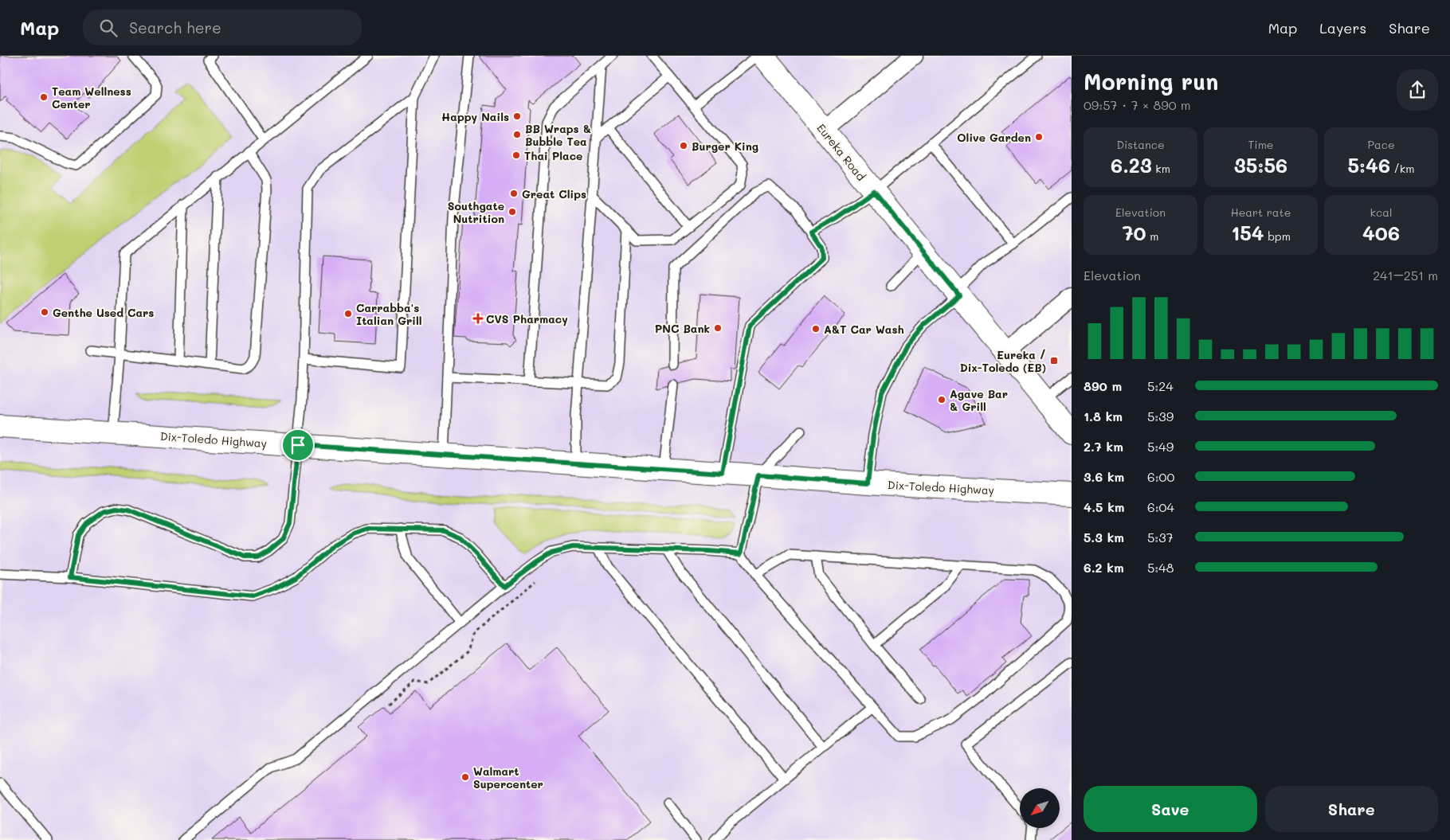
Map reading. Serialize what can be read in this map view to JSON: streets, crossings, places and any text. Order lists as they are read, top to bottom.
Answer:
{
  "streets": {
    "main road": ["Eureka Road", "Dix-Toledo Highway"]
  },
  "places": {
    "other": [
      "Team Wellness Center",
      "Happy Nails",
      "BB Wraps & Bubble Tea",
      "Olive Garden",
      "Burger King",
      "Thai Place",
      "Great Clips",
      "Southgate Nutrition",
      "Genthe Used Cars",
      "Carrabba's Italian Grill",
      "PNC Bank",
      "A&T Car Wash",
      "Agave Bar & Grill",
      "Walmart Supercenter"
    ],
    "health": ["CVS Pharmacy"],
    "transit": ["Eureka / Dix-Toledo (EB)"]
  },
  "north": "bottom left",
  "page": {
    "header": "Map",
    "search": "Search here",
    "nav": ["Map", "Layers", "Share"],
    "heading": ["Morning run", "09:57 · 7 × 890 m"],
    "stats": [
      ["Distance", "6.23 km"],
      ["Time", "35:56"],
      ["Pace", "5:46 /km"],
      ["Elevation", "70 m"],
      ["Heart rate", "154 bpm"],
      ["kcal", "406"]
    ],
    "chart": ["Elevation", "241–251 m"],
    "list": [
      {
        "name": "890 m",
        "note": "5:24"
      },
      {
        "name": "1.8 km",
        "note": "5:39"
      },
      {
        "name": "2.7 km",
        "note": "5:49"
      },
      {
        "name": "3.6 km",
        "note": "6:00"
      },
      {
        "name": "4.5 km",
        "note": "6:04"
      },
      {
        "name": "5.3 km",
        "note": "5:37"
      },
      {
        "name": "6.2 km",
        "note": "5:48"
      }
    ],
    "buttons": ["Save", "Share"]
  }
}
